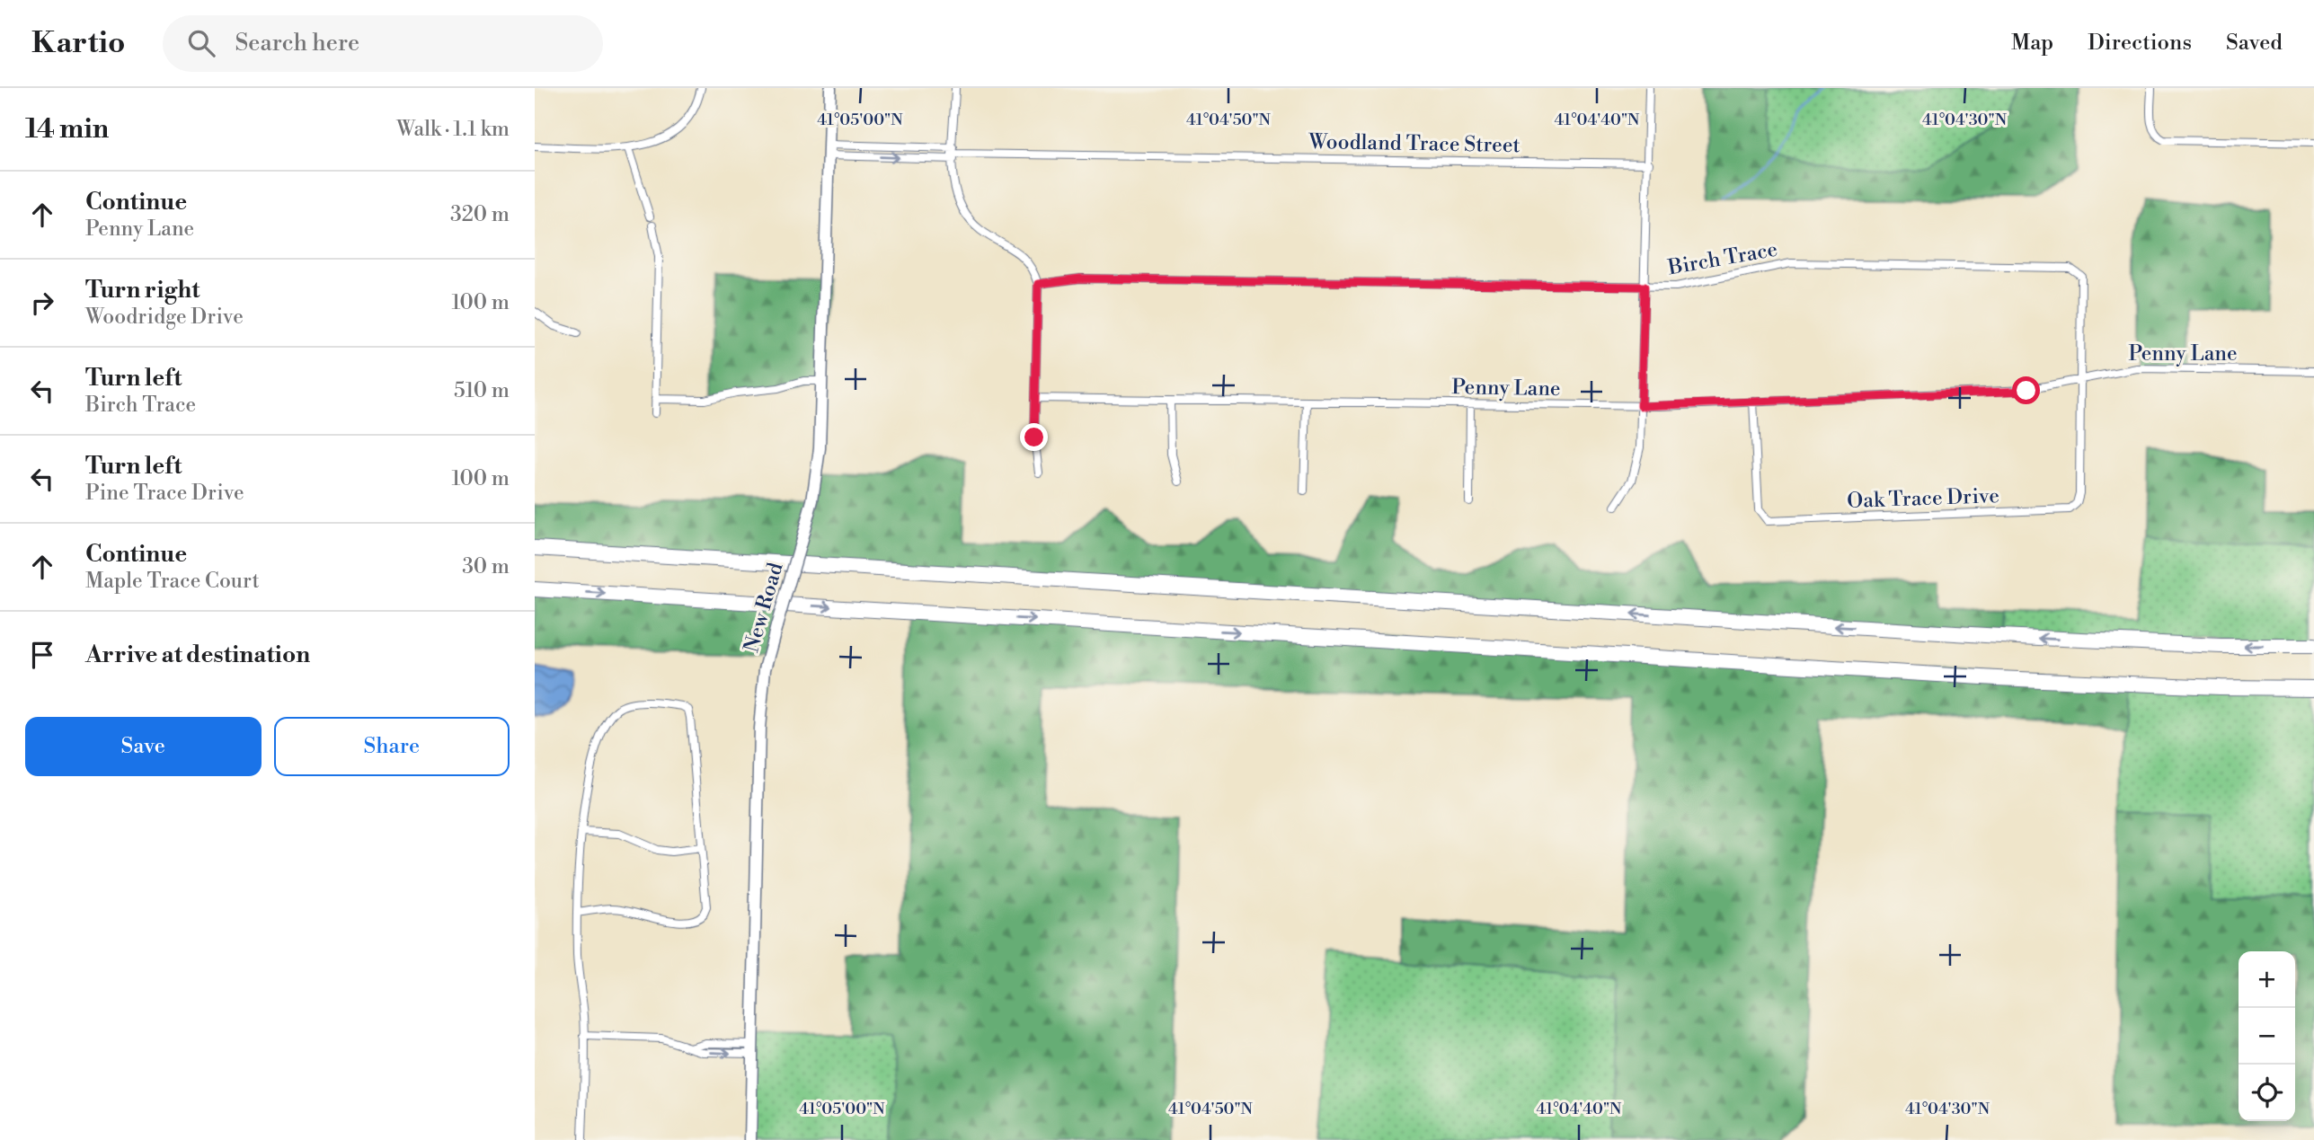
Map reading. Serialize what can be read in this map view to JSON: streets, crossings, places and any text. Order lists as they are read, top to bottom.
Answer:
{
  "streets": {
    "street": [
      "Woodland Trace Street",
      "Birch Trace",
      "Penny Lane",
      "Oak Trace Drive",
      "New Road"
    ]
  },
  "crossings": [
    ["Woodland Trace Street", "New Road"],
    ["Birch Trace", "Penny Lane"],
    ["Birch Trace", "Oak Trace Drive"],
    ["Penny Lane", "Oak Trace Drive"]
  ],
  "page": {
    "header": "Kartio",
    "search": "Search here",
    "nav": ["Map", "Directions", "Saved"],
    "heading": ["14 min", "Walk · 1.1 km"],
    "list": [
      ["Continue", "Penny Lane", "320 m"],
      ["Turn right", "Woodridge Drive", "100 m"],
      ["Turn left", "Birch Trace", "510 m"],
      ["Turn left", "Pine Trace Drive", "100 m"],
      ["Continue", "Maple Trace Court", "30 m"],
      "Arrive at destination"
    ],
    "buttons": ["Save", "Share"],
    "map_buttons": ["+", "−"]
  },
  "coordinates": [
    "41°05'00\"N",
    "41°04'50\"N",
    "41°04'40\"N",
    "41°04'30\"N"
  ]
}
